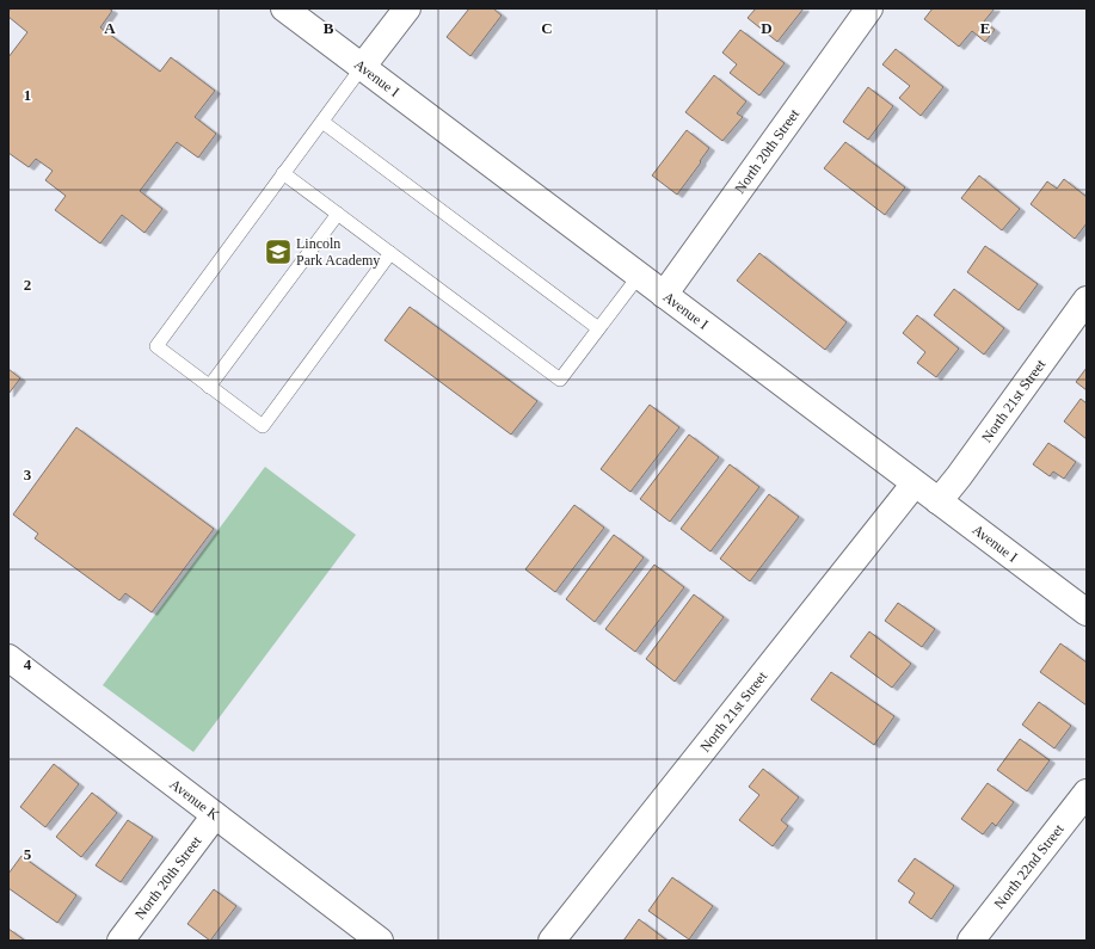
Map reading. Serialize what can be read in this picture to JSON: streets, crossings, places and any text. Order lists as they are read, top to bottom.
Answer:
{
  "streets": {
    "street": [
      "Avenue I",
      "North 20th Street",
      "North 21st Street",
      "Avenue K",
      "North 22nd Street"
    ]
  },
  "crossings": [
    ["Avenue I", "North 20th Street"],
    ["Avenue I", "North 21st Street"],
    ["North 20th Street", "Avenue K"]
  ],
  "places": {
    "school or university": ["Lincoln Park Academy"]
  },
  "grid": {
    "columns": [
      "A",
      "B",
      "C",
      "D",
      "E"
    ],
    "rows": [
      "1",
      "2",
      "3",
      "4",
      "5"
    ]
  }
}
